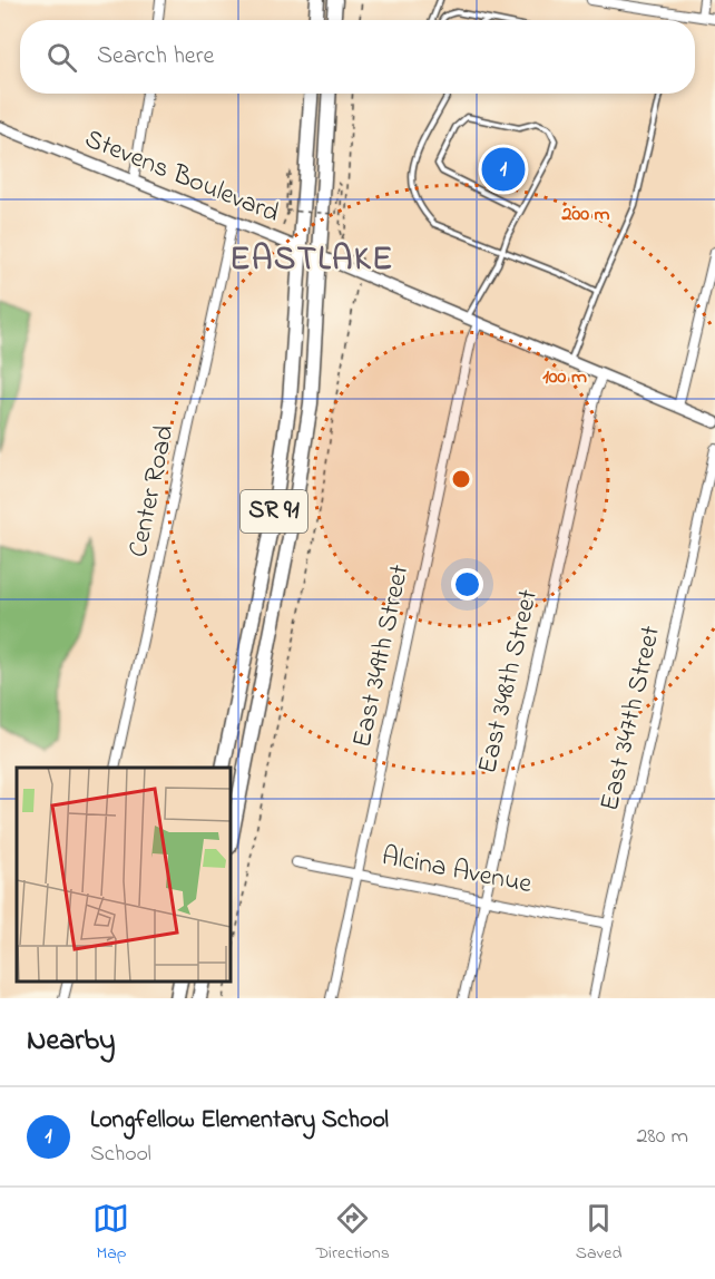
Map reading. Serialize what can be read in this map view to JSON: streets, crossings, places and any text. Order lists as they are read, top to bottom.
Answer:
{
  "streets": {
    "main road": ["SR 91"],
    "street": [
      "Stevens Boulevard",
      "Center Road",
      "East 349th Street",
      "East 348th Street",
      "East 347th Street",
      "Alcina Avenue"
    ]
  },
  "crossings": [
    ["Stevens Boulevard", "Center Road"],
    ["Stevens Boulevard", "SR 91"],
    ["Stevens Boulevard", "East 349th Street"],
    ["Stevens Boulevard", "East 348th Street"],
    ["East 349th Street", "Alcina Avenue"],
    ["East 348th Street", "Alcina Avenue"],
    ["East 347th Street", "Alcina Avenue"]
  ],
  "districts": ["EASTLAKE"],
  "page": {
    "search": "Search here",
    "pins": "1",
    "heading": "Nearby",
    "list": [
      {
        "mark": "1",
        "name": "Longfellow Elementary School",
        "note": "School",
        "value": "280 m"
      }
    ],
    "nav": ["Map", "Directions", "Saved"]
  },
  "rings": ["200 m", "100 m"]
}
